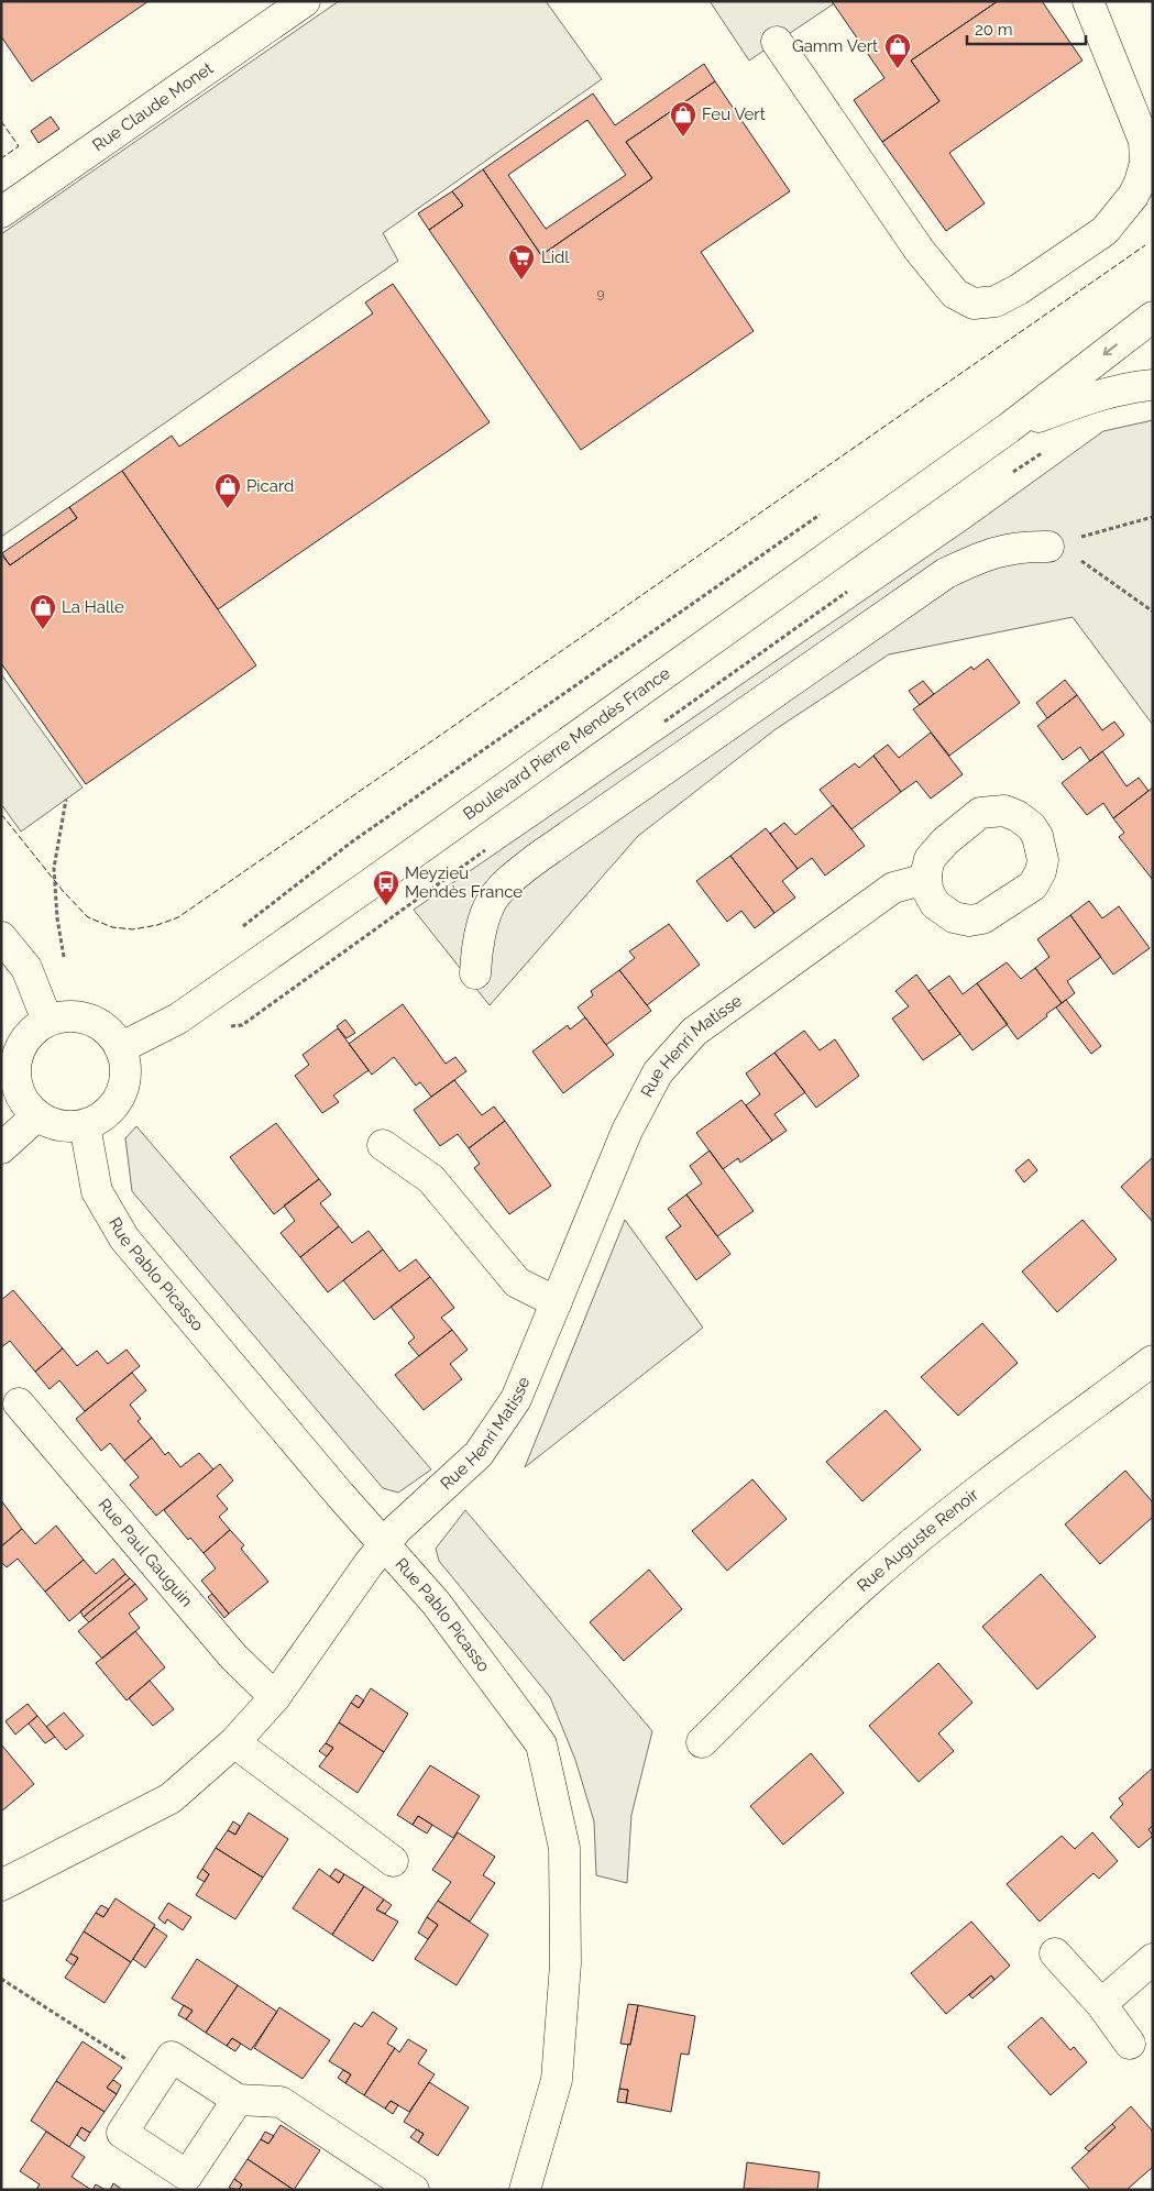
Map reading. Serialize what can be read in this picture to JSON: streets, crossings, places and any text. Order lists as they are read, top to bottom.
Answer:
{
  "streets": {
    "street": [
      "Rue Claude Monet",
      "Boulevard Pierre Mendès France",
      "Rue Henri Matisse",
      "Rue Pablo Picasso",
      "Rue Auguste Renoir",
      "Rue Paul Gauguin"
    ]
  },
  "crossings": [
    ["Boulevard Pierre Mendès France", "Rue Pablo Picasso"],
    ["Rue Henri Matisse", "Rue Pablo Picasso"]
  ],
  "places": {
    "shop": [
      "Gamm Vert",
      "Feu Vert",
      "Picard",
      "La Halle"
    ],
    "supermarket": ["Lidl"],
    "bus stop": ["Meyzieu Mendès France"]
  },
  "house_numbers": ["9"],
  "scale_bar": "20 m"
}
